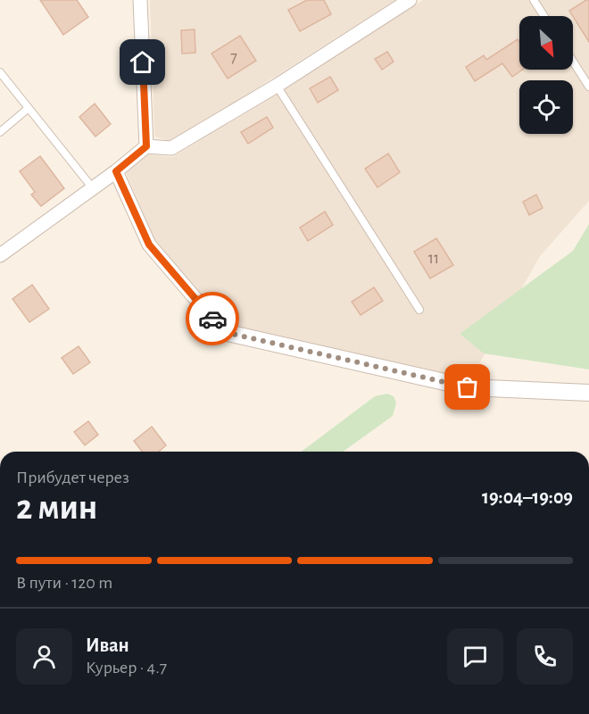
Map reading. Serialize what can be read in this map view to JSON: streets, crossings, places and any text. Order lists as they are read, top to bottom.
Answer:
{
  "house_numbers": ["7", "11"],
  "north": "bottom right",
  "page": {
    "heading": ["2 мин", "Прибудет через", "19:04–19:09"],
    "panel": ["Иван", "Курьер · 4.7"],
    "bar": "В пути · 120 m"
  }
}
